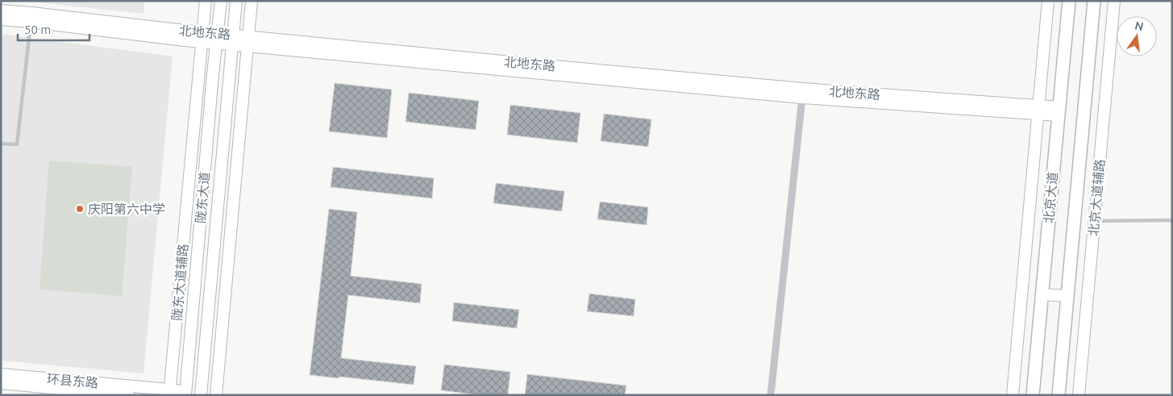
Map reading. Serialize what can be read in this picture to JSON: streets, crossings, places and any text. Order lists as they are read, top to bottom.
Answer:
{
  "streets": {
    "main road": ["北京大道"],
    "street": [
      "北地东路",
      "陇东大道",
      "北京大道辅路",
      "陇东大道辅路",
      "环县东路"
    ]
  },
  "crossings": [
    ["北地东路", "陇东大道"],
    ["北地东路", "北京大道"],
    ["北地东路", "陇东大道辅路"],
    ["陇东大道", "环县东路"],
    ["陇东大道辅路", "环县东路"]
  ],
  "places": ["庆阳第六中学"],
  "scale_bar": "50 m",
  "north": "top"
}
